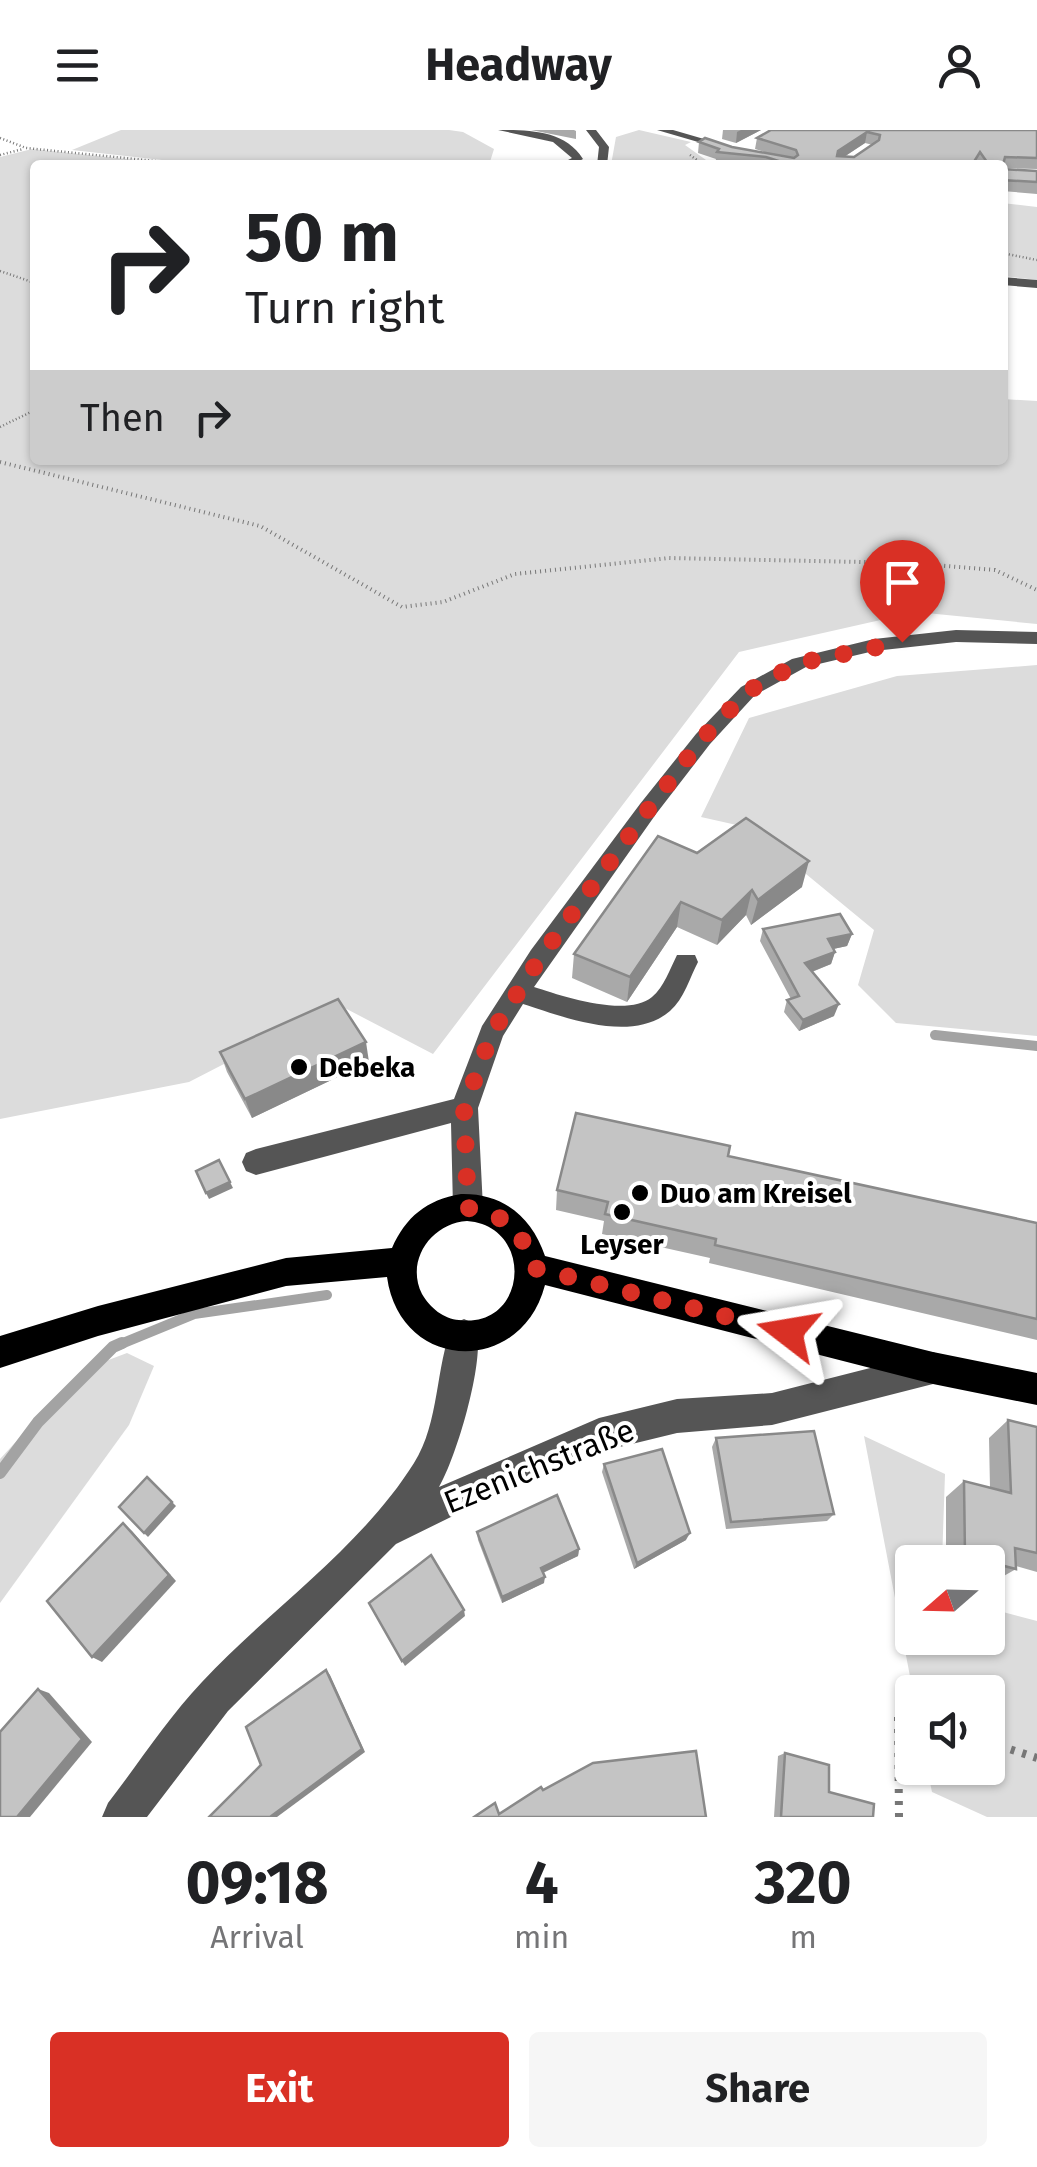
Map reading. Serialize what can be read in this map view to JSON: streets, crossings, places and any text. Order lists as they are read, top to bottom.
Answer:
{
  "streets": {
    "street": ["Ezenichstraße"]
  },
  "places": ["Debeka", "Duo am Kreisel", "Leyser"],
  "north": "left",
  "page": {
    "header": "Headway",
    "turn": ["50 m", "Turn right"],
    "then": "Then",
    "eta": [
      "09:18",
      "Arrival",
      "4",
      "min",
      "320",
      "m"
    ],
    "buttons": ["Exit", "Share"]
  }
}
